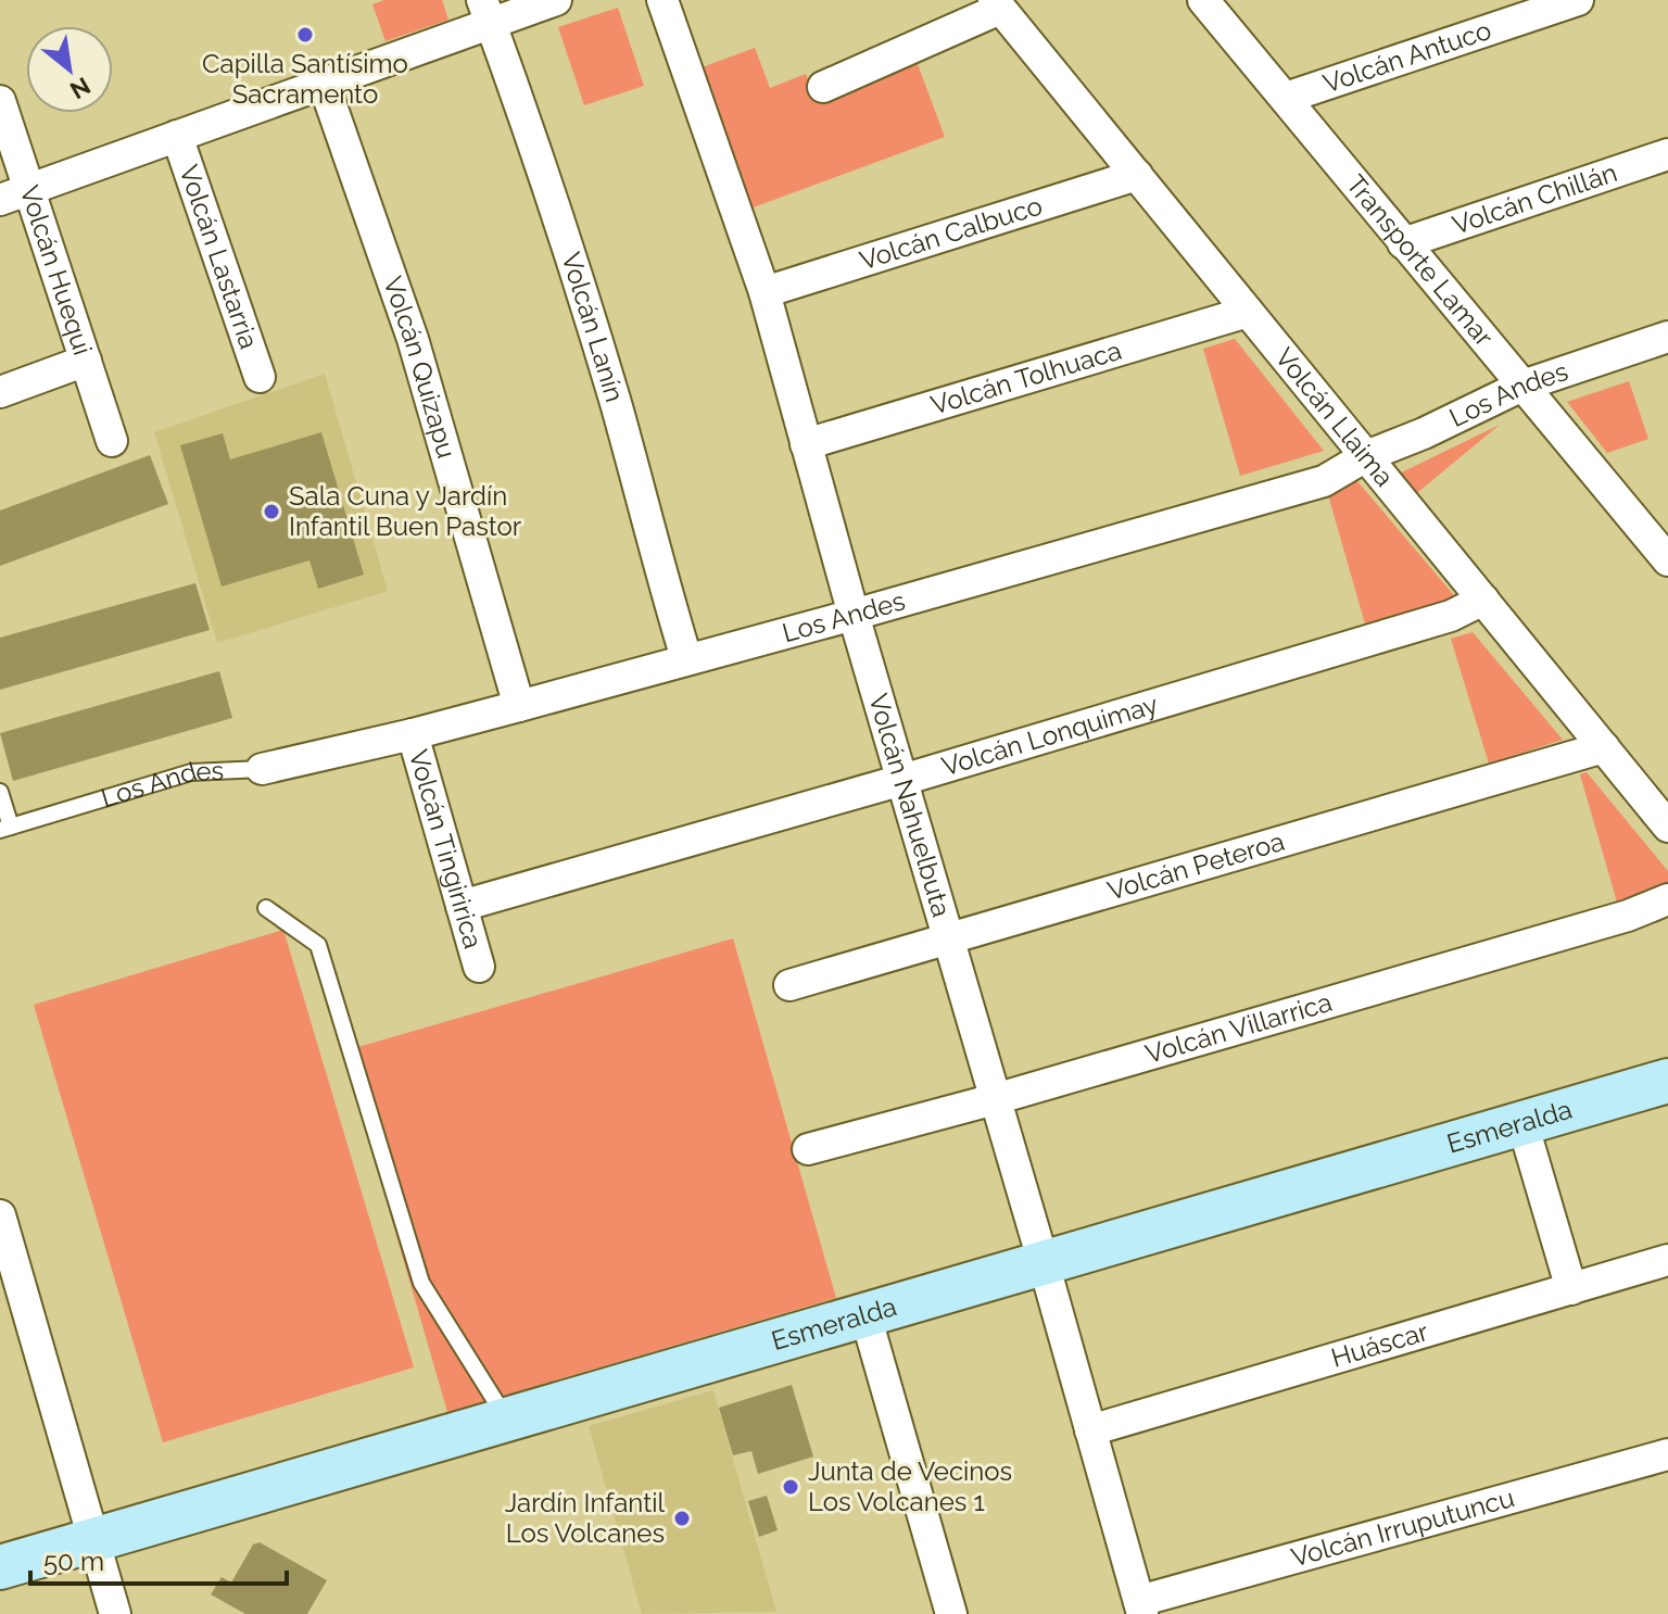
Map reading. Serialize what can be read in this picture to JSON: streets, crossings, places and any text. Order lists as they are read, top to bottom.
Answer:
{
  "streets": {
    "street": [
      "Volcán Antuco",
      "Volcán Chillán",
      "Volcán Calbuco",
      "Volcán Lastarria",
      "Transporte Lamar",
      "Volcán Huequi",
      "Volcán Lanín",
      "Volcán Quizapu",
      "Volcán Tolhuaca",
      "Los Andes",
      "Volcán Llaima",
      "Volcán Lonquimay",
      "Volcán Nahuelbuta",
      "Volcán Tingiririca",
      "Volcán Peteroa",
      "Volcán Villarrica",
      "Esmeralda",
      "Huáscar",
      "Volcán Irruputuncu"
    ]
  },
  "crossings": [
    ["Volcán Antuco", "Transporte Lamar"],
    ["Volcán Chillán", "Transporte Lamar"],
    ["Volcán Calbuco", "Volcán Llaima"],
    ["Volcán Calbuco", "Volcán Nahuelbuta"],
    ["Transporte Lamar", "Los Andes"],
    ["Volcán Lanín", "Los Andes"],
    ["Volcán Quizapu", "Los Andes"],
    ["Volcán Tolhuaca", "Volcán Llaima"],
    ["Volcán Tolhuaca", "Volcán Nahuelbuta"],
    ["Los Andes", "Volcán Llaima"],
    ["Los Andes", "Volcán Nahuelbuta"],
    ["Los Andes", "Volcán Tingiririca"],
    ["Volcán Llaima", "Volcán Lonquimay"],
    ["Volcán Llaima", "Volcán Peteroa"],
    ["Volcán Lonquimay", "Volcán Nahuelbuta"],
    ["Volcán Lonquimay", "Volcán Tingiririca"],
    ["Volcán Nahuelbuta", "Volcán Peteroa"],
    ["Volcán Nahuelbuta", "Volcán Villarrica"],
    ["Volcán Nahuelbuta", "Esmeralda"],
    ["Volcán Nahuelbuta", "Huáscar"],
    ["Volcán Nahuelbuta", "Volcán Irruputuncu"]
  ],
  "places": [
    "Capilla Santísimo Sacramento",
    "Sala Cuna y Jardín Infantil Buen Pastor",
    "Junta de Vecinos Los Volcanes 1",
    "Jardín Infantil Los Volcanes"
  ],
  "scale_bar": "50 m",
  "north": "bottom right"
}
